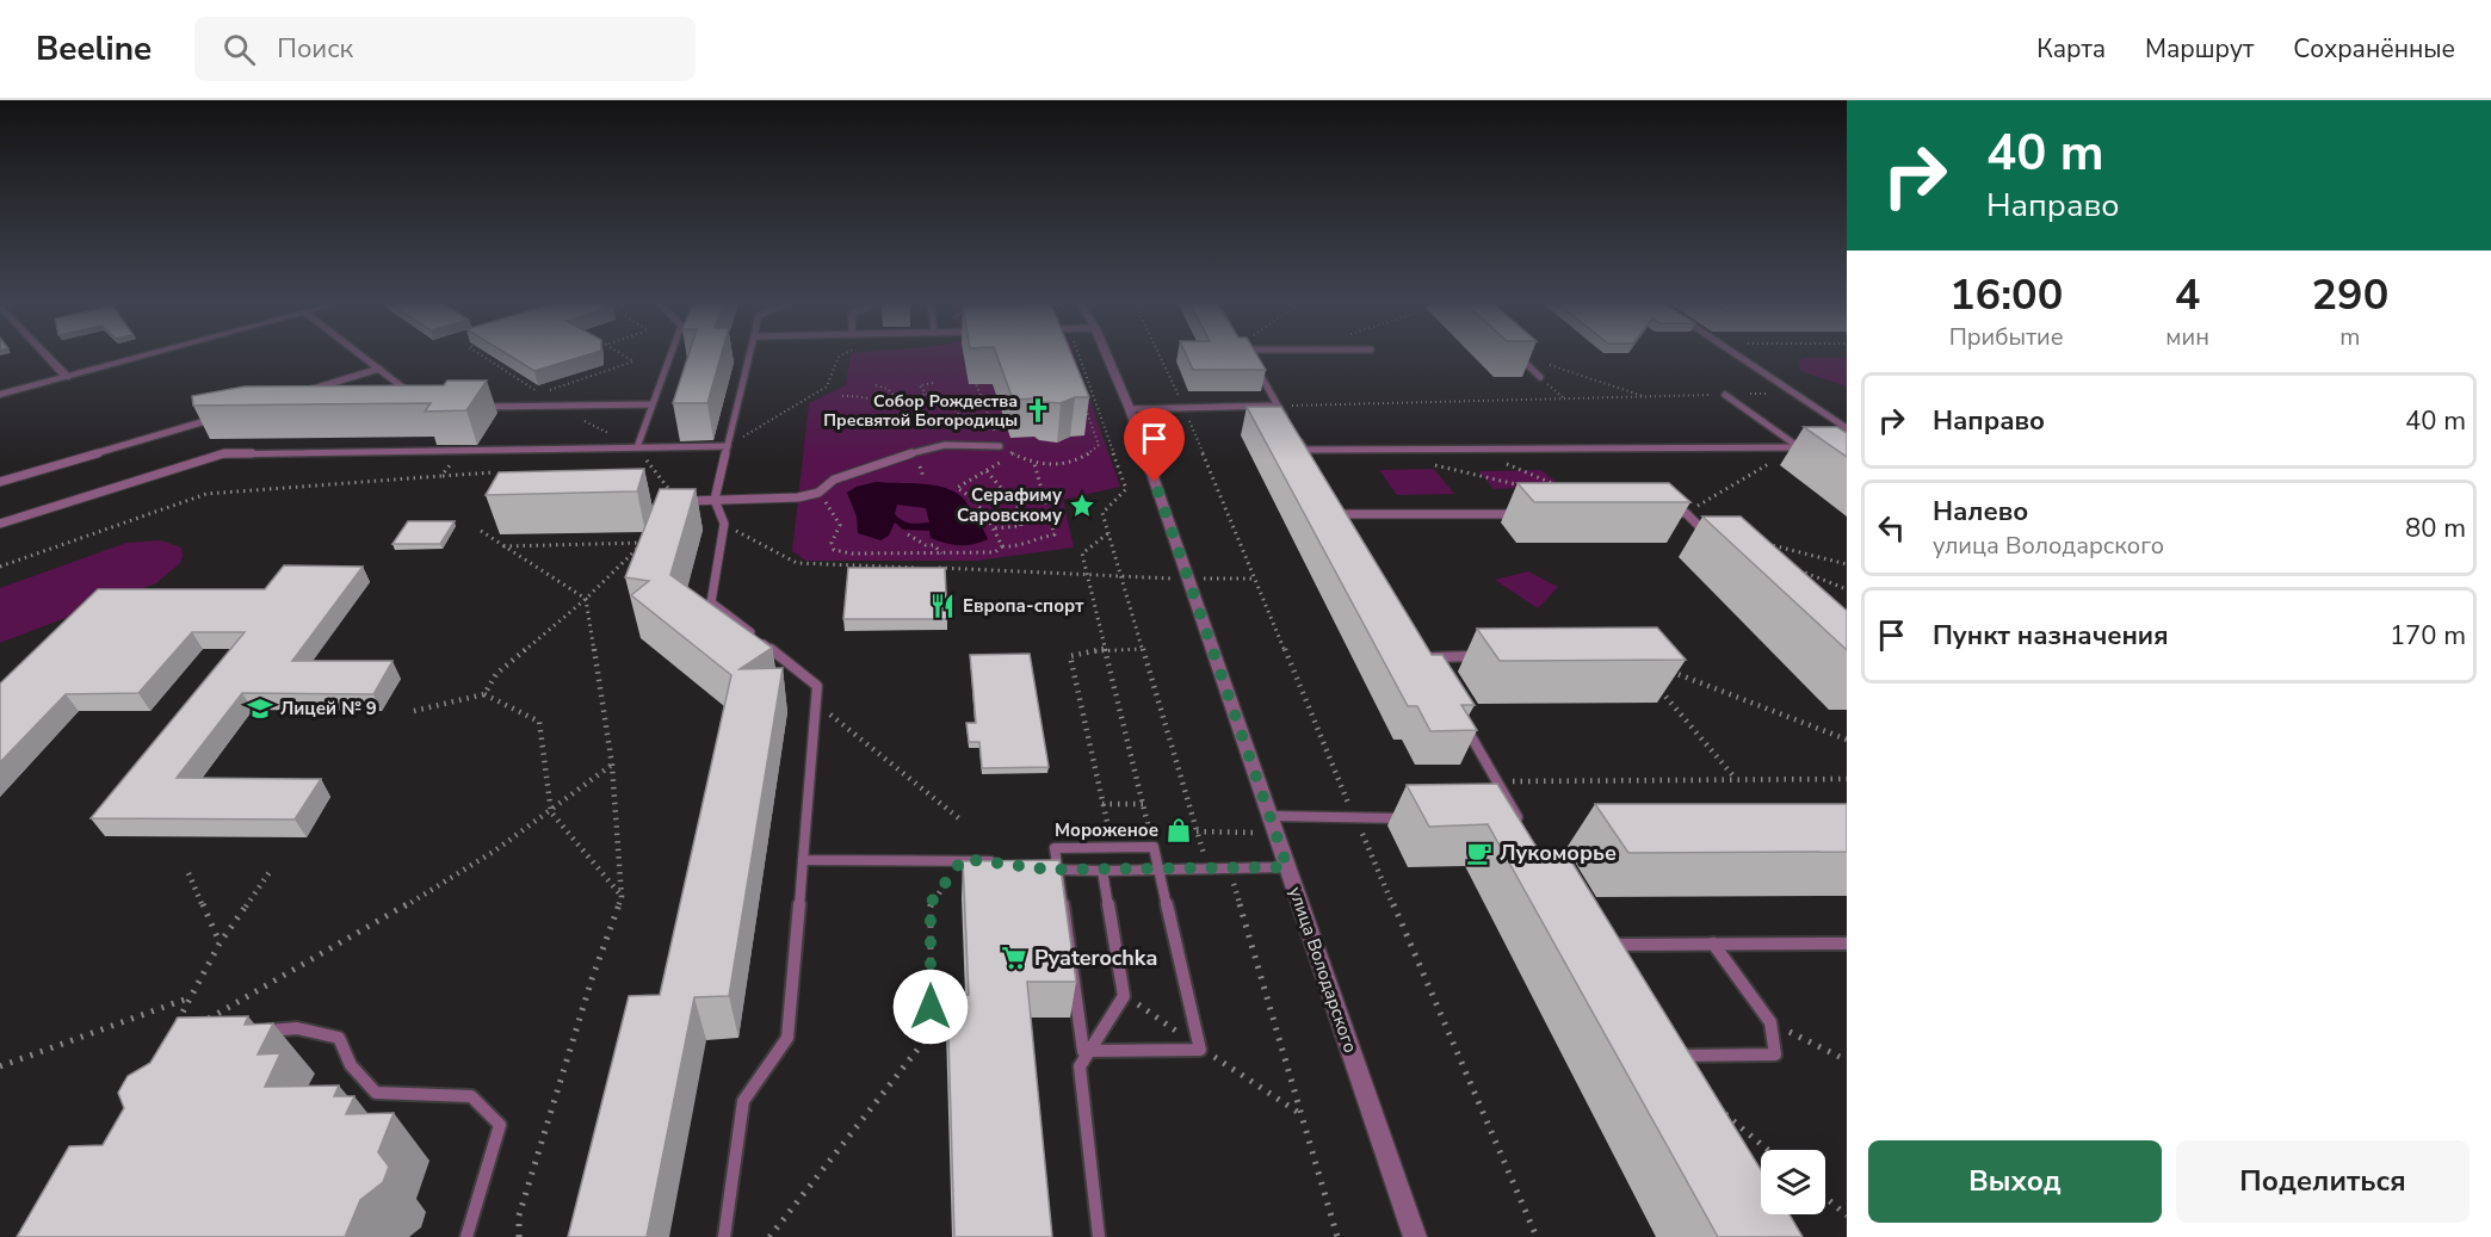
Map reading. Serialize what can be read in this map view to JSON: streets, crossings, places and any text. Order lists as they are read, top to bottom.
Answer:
{
  "streets": {
    "street": ["улица Володарского"]
  },
  "places": {
    "church": ["Собор Рождества Пресвятой Богородицы"],
    "place": ["Серафиму Саровскому"],
    "restaurant": ["Европа-спорт"],
    "school or university": ["Лицей № 9"],
    "shop": ["Мороженое"],
    "cafe": ["Лукоморье"],
    "supermarket": ["Pyaterochka"]
  },
  "page": {
    "header": "Beeline",
    "search": "Поиск",
    "nav": ["Карта", "Маршрут", "Сохранённые"],
    "turn": ["40 m", "Направо"],
    "eta": [
      "16:00",
      "Прибытие",
      "4",
      "мин",
      "290",
      "m"
    ],
    "list": [
      {
        "name": "Направо",
        "value": "40 m"
      },
      {
        "name": "Налево",
        "note": "улица Володарского",
        "value": "80 m"
      },
      {
        "name": "Пункт назначения",
        "value": "170 m"
      }
    ],
    "buttons": ["Выход", "Поделиться"]
  }
}
